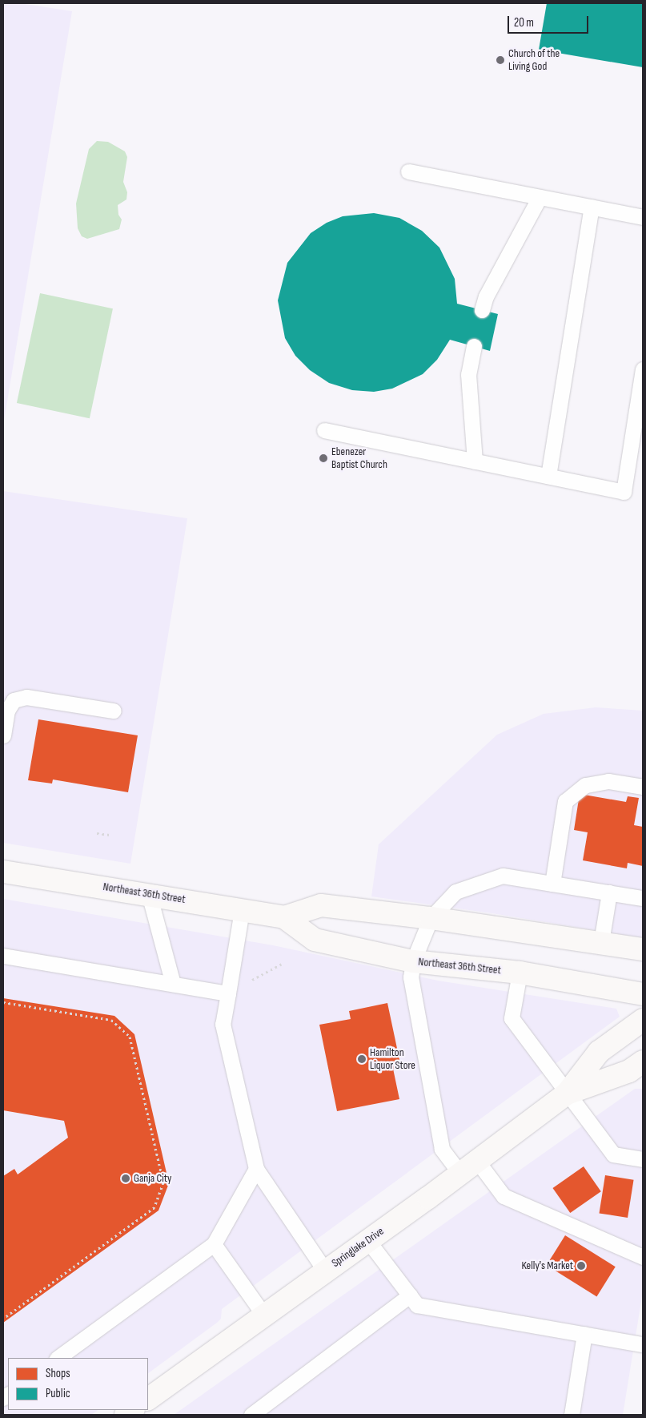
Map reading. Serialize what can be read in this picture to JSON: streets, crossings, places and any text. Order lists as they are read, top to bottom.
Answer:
{
  "streets": {
    "main road": ["Northeast 36th Street", "Springlake Drive"]
  },
  "places": [
    "Church of the Living God",
    "Ebenezer Baptist Church",
    "Hamilton Liquor Store",
    "Ganja City",
    "Kelly's Market"
  ],
  "legend": ["Shops", "Public"],
  "scale_bar": "20 m"
}
